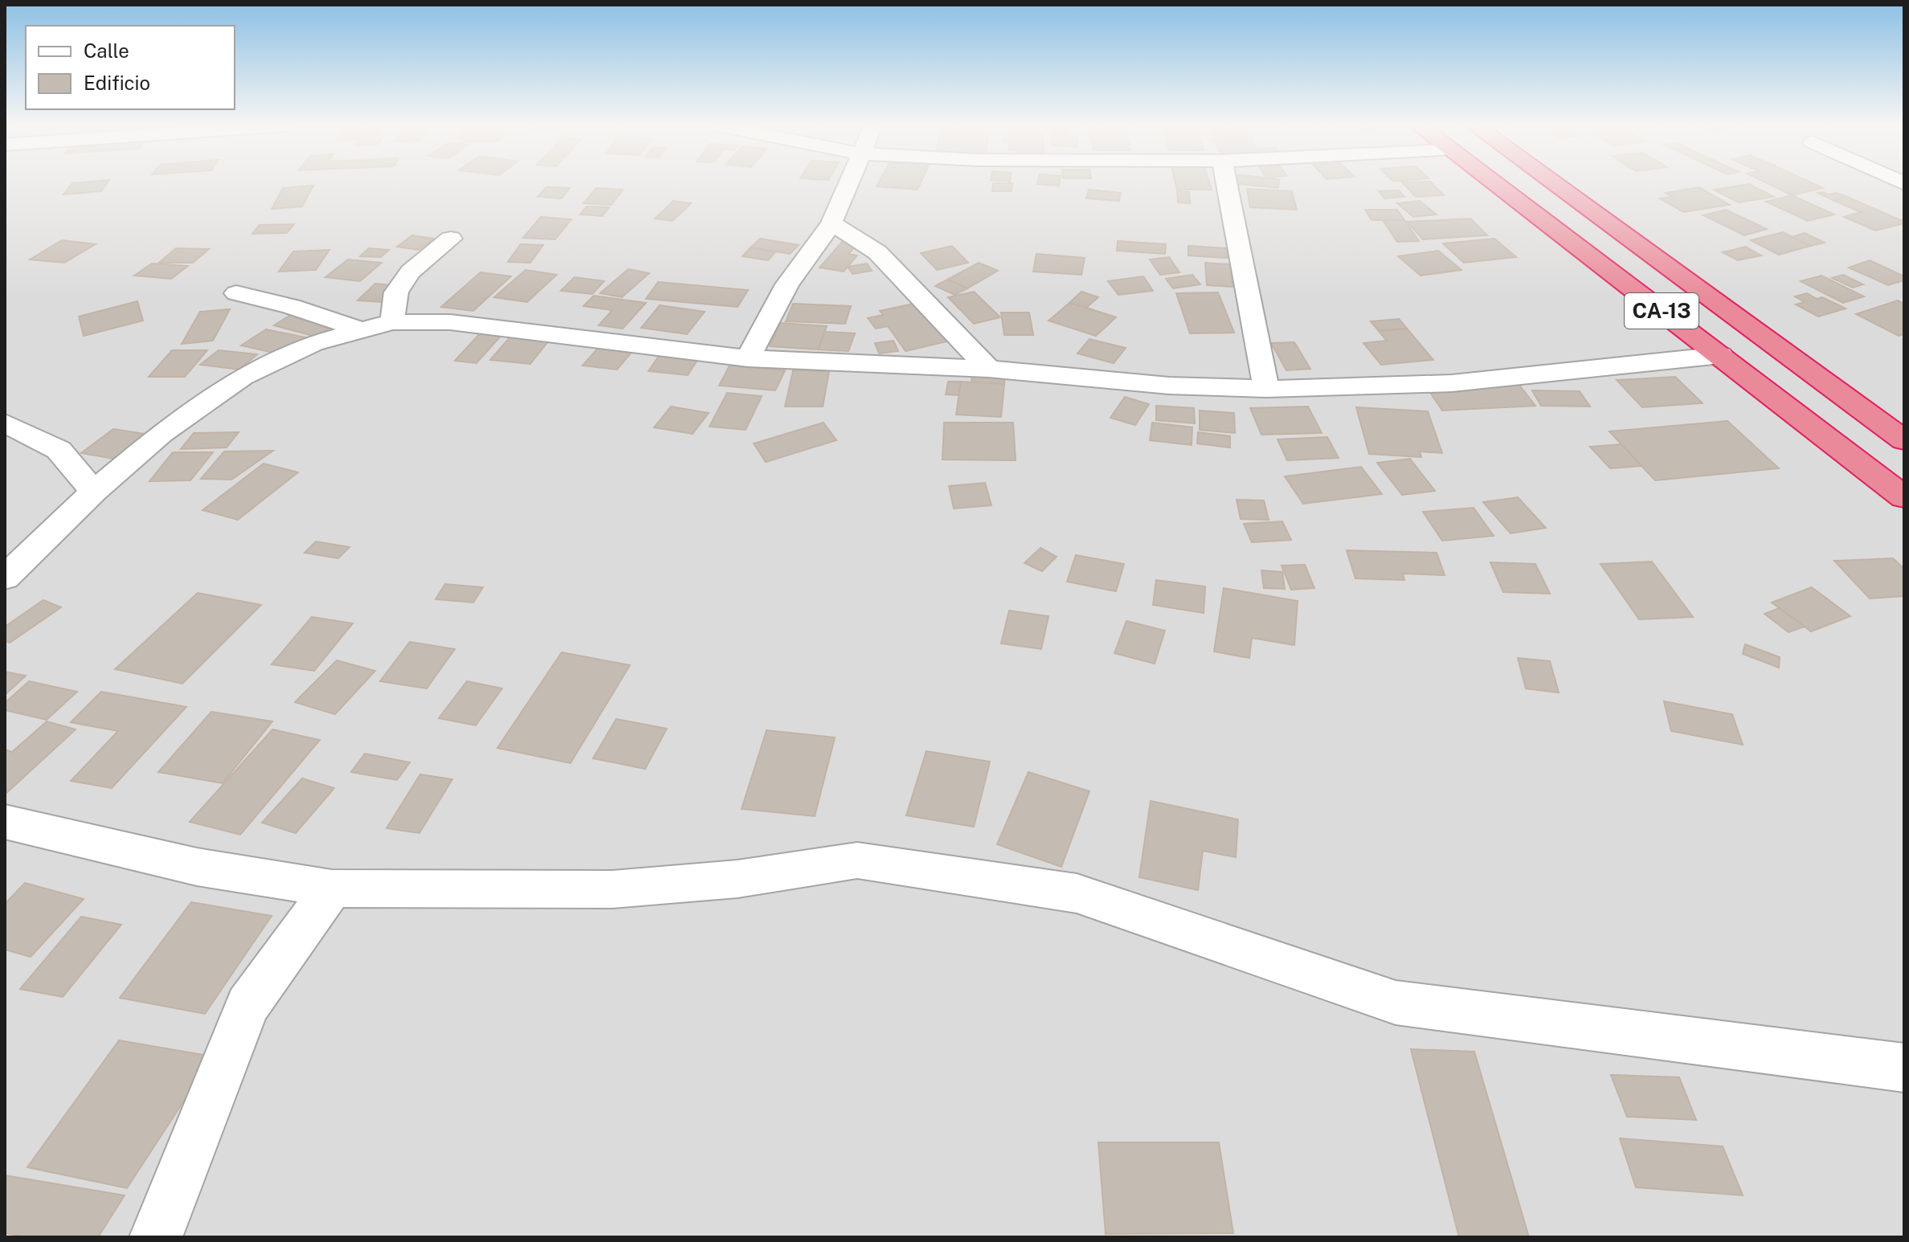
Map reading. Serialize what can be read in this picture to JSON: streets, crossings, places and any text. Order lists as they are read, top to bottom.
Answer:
{
  "streets": {
    "highway": ["CA-13"]
  },
  "legend": ["Calle", "Edificio"]
}
